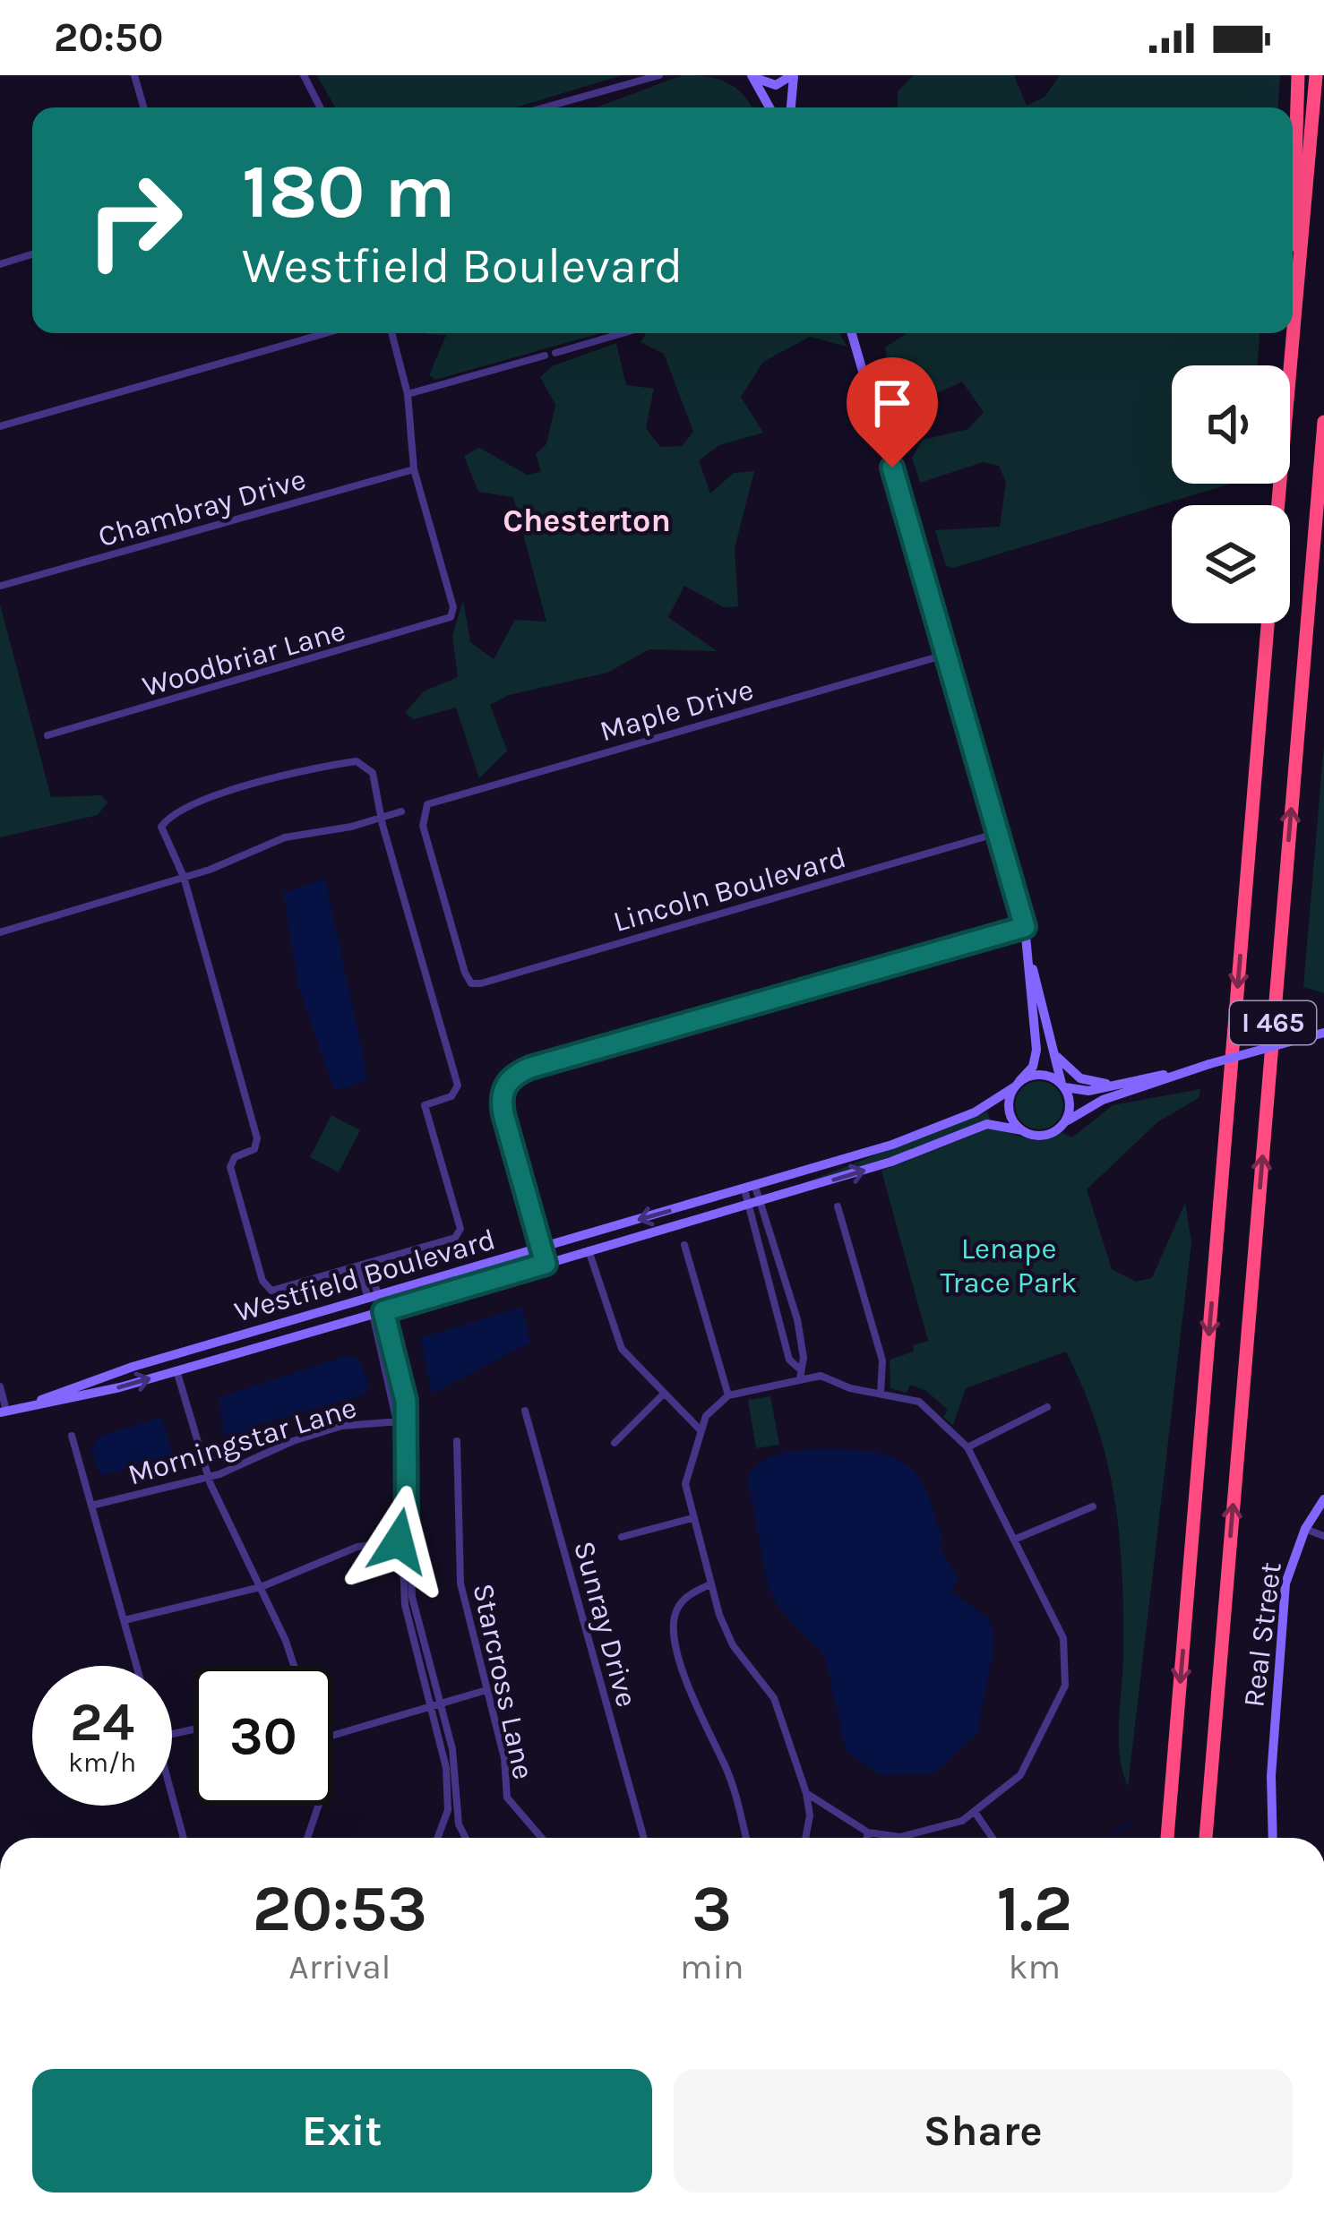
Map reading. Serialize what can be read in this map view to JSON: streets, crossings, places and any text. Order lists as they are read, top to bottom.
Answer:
{
  "streets": {
    "highway": ["I 465"],
    "main road": ["Westfield Boulevard", "Real Street"],
    "street": [
      "Chambray Drive",
      "Woodbriar Lane",
      "Maple Drive",
      "Lincoln Boulevard",
      "Morningstar Lane",
      "Sunray Drive",
      "Starcross Lane"
    ]
  },
  "crossings": [
    ["Chambray Drive", "Woodbriar Lane"],
    ["Maple Drive", "Lincoln Boulevard"]
  ],
  "districts": ["Chesterton"],
  "parks": ["Lenape Trace Park"],
  "page": {
    "status": "20:50",
    "turn": ["180 m", "Westfield Boulevard"],
    "speed": "24 km/h",
    "limit": "30",
    "eta": [
      "20:53",
      "Arrival",
      "3",
      "min",
      "1.2",
      "km"
    ],
    "buttons": ["Exit", "Share"]
  }
}
